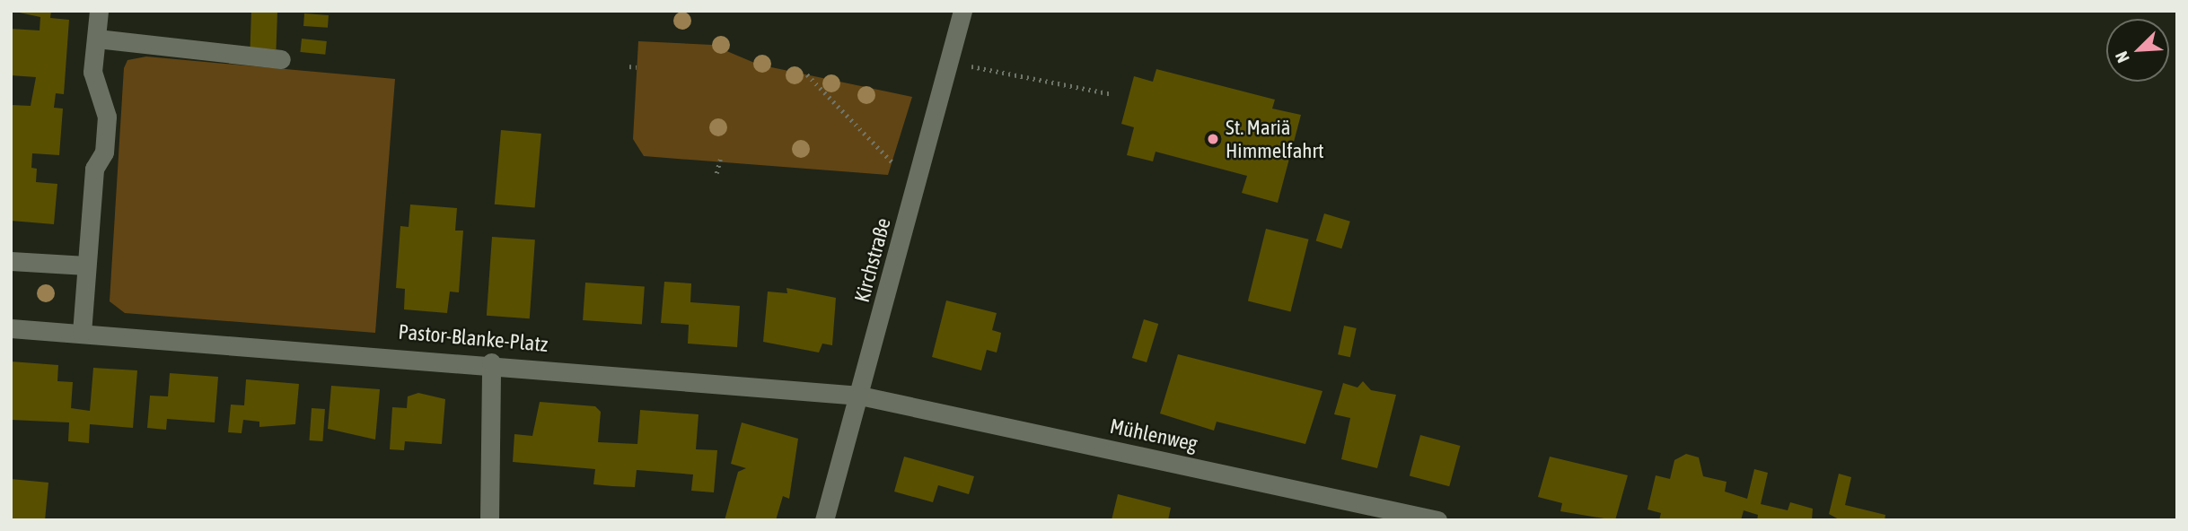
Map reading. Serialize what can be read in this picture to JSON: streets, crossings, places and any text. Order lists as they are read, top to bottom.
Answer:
{
  "streets": {
    "street": ["Kirchstraße", "Pastor-Blanke-Platz", "Mühlenweg"]
  },
  "crossings": [
    ["Kirchstraße", "Pastor-Blanke-Platz"],
    ["Kirchstraße", "Mühlenweg"],
    ["Pastor-Blanke-Platz", "Mühlenweg"]
  ],
  "places": ["St. Mariä Himmelfahrt"],
  "north": "bottom left"
}
